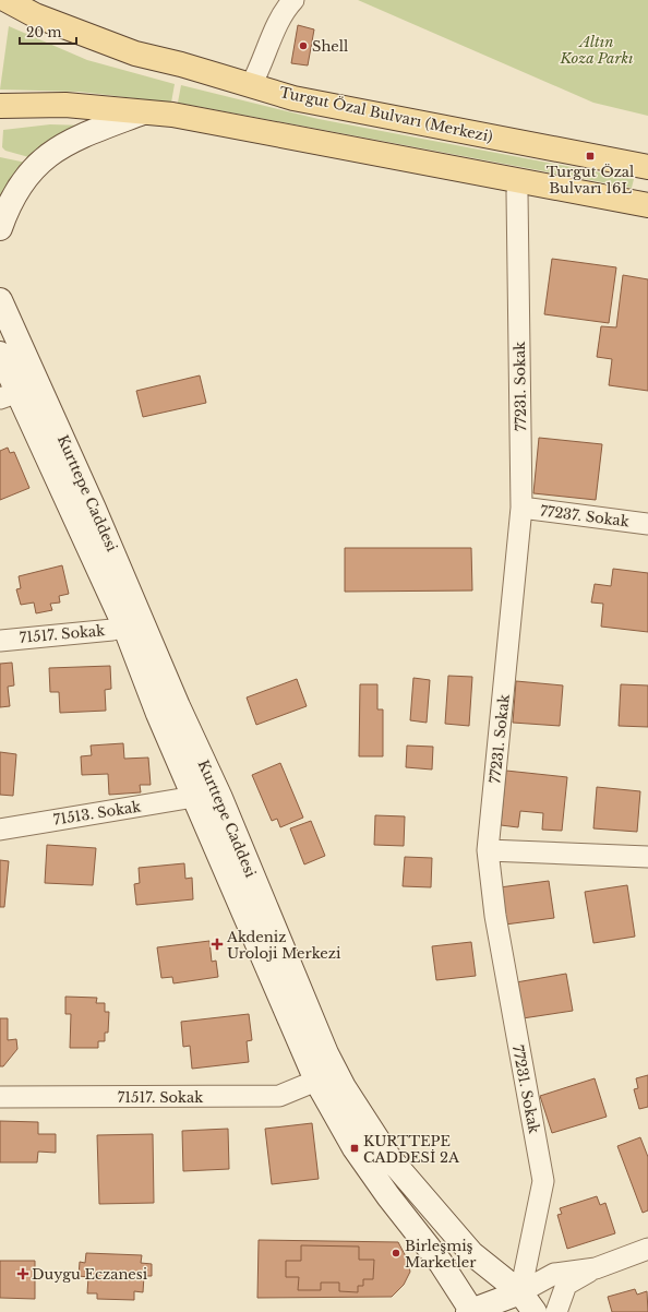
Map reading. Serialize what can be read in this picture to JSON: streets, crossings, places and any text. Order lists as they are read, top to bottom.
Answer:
{
  "streets": {
    "main road": ["Turgut Özal Bulvarı (Merkezi)", "Kurttepe Caddesi"],
    "street": [
      "77231. Sokak",
      "77237. Sokak",
      "71517. Sokak",
      "71513. Sokak"
    ]
  },
  "crossings": [
    ["77231. Sokak", "Kurttepe Caddesi"],
    ["77231. Sokak", "77237. Sokak"],
    ["Kurttepe Caddesi", "71517. Sokak"],
    ["Kurttepe Caddesi", "71513. Sokak"]
  ],
  "parks": ["Altın Koza Parkı"],
  "places": {
    "other": ["Shell", "Birleşmiş Marketler"],
    "transit": ["Turgut Özal Bulvarı 16L", "KURTTEPE CADDESİ 2A"],
    "health": ["Akdeniz Uroloji Merkezi", "Duygu Eczanesi"]
  },
  "scale_bar": "20 m"
}
